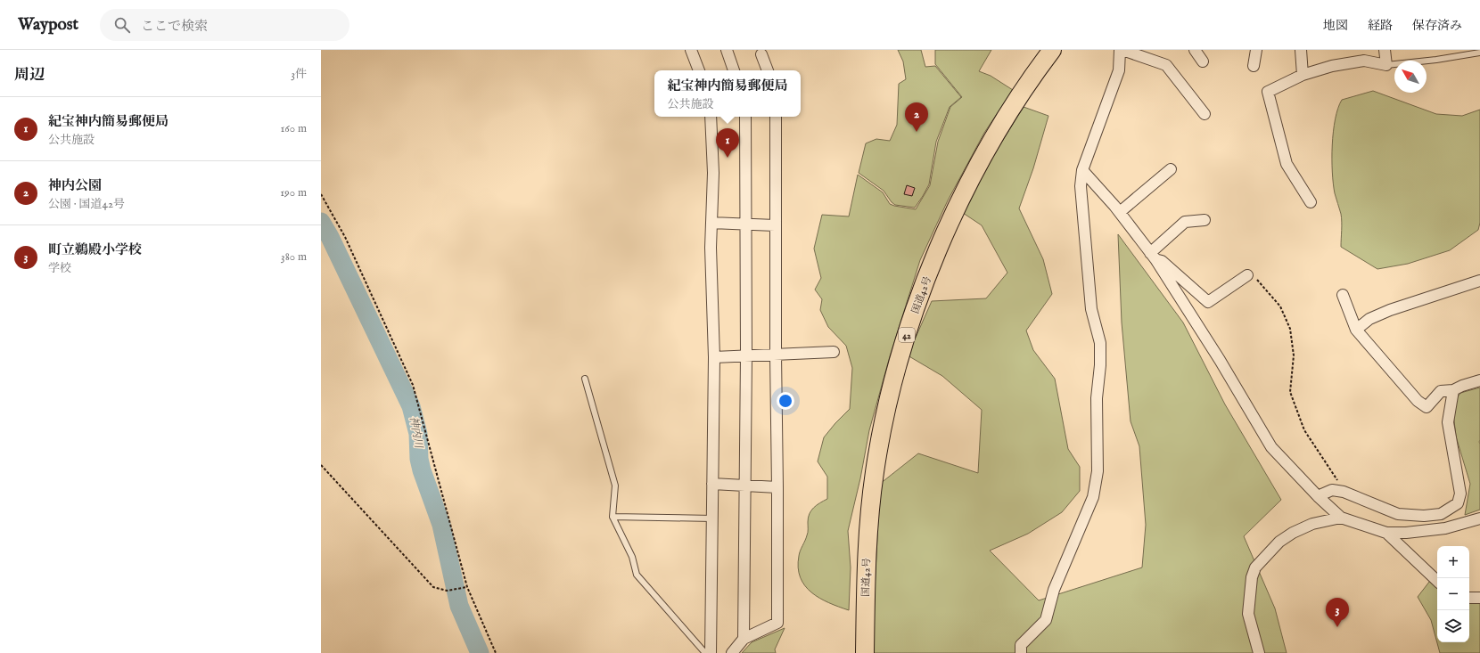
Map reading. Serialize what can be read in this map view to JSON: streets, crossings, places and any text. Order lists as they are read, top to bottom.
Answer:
{
  "streets": {
    "highway": ["国道42号", "42"]
  },
  "water": ["神内川"],
  "north": "top left",
  "page": {
    "header": "Waypost",
    "search": "ここで検索",
    "nav": ["地図", "経路", "保存済み"],
    "heading": ["周辺", "3件"],
    "popup": ["紀宝神内簡易郵便局", "公共施設"],
    "list": [
      {
        "mark": "1",
        "name": "紀宝神内簡易郵便局",
        "note": "公共施設",
        "value": "160 m"
      },
      {
        "mark": "2",
        "name": "神内公園",
        "note": "公園 · 国道42号",
        "value": "190 m"
      },
      {
        "mark": "3",
        "name": "町立鵜殿小学校",
        "note": "学校",
        "value": "380 m"
      }
    ],
    "pins": ["2", "1", "3"],
    "map_buttons": ["+", "−"]
  }
}
